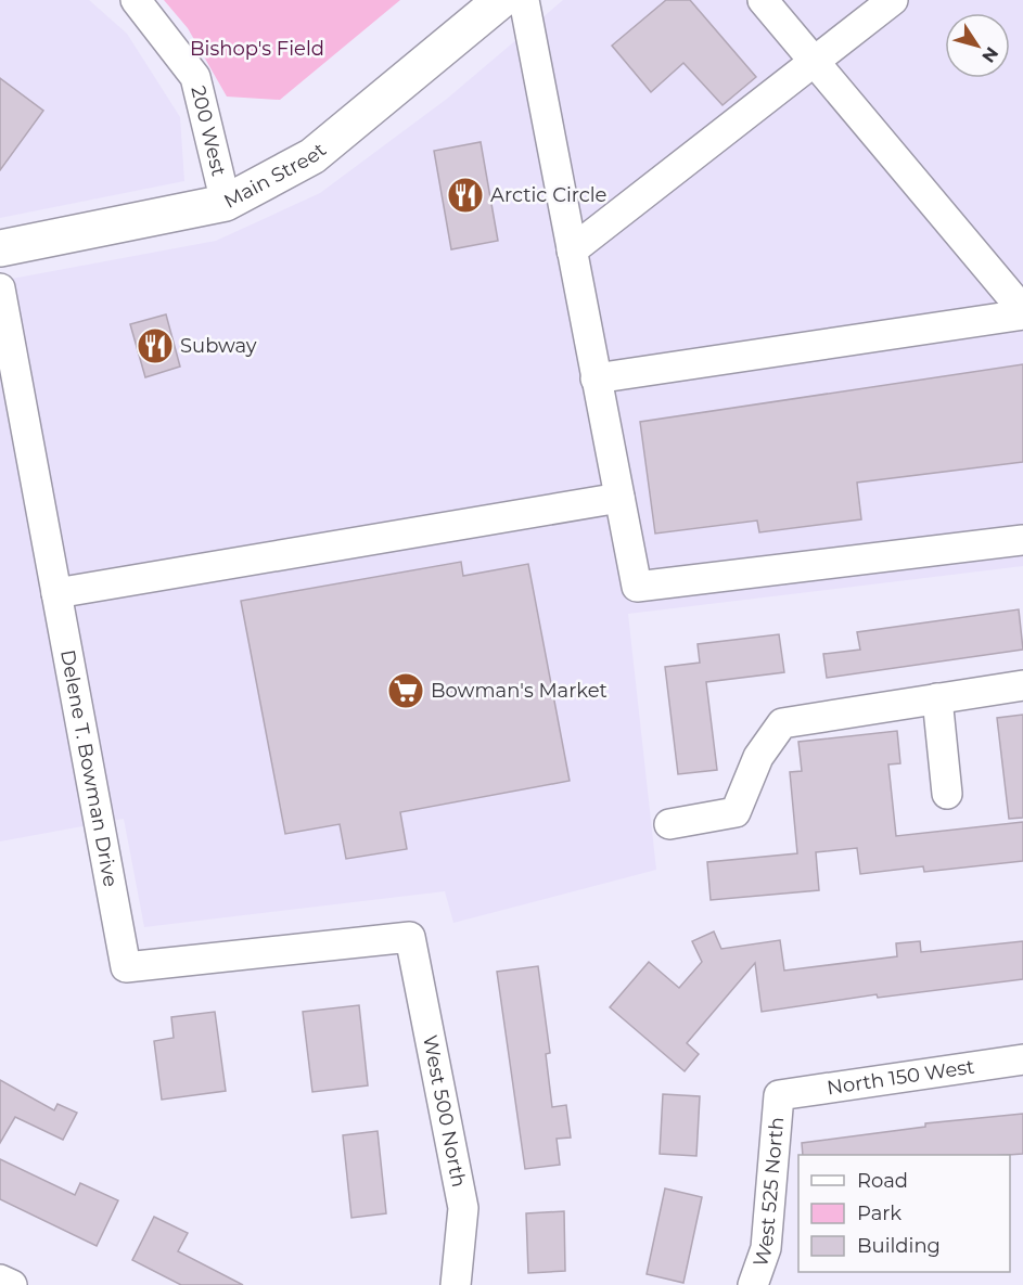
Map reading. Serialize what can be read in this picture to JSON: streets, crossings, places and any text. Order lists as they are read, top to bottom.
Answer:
{
  "streets": {
    "main road": ["Main Street"],
    "street": [
      "200 West",
      "Delene T. Bowman Drive",
      "North 150 West",
      "West 500 North",
      "West 525 North"
    ]
  },
  "crossings": [
    ["200 West", "Main Street"],
    ["Delene T. Bowman Drive", "West 500 North"],
    ["North 150 West", "West 525 North"]
  ],
  "parks": ["Bishop's Field"],
  "places": {
    "restaurant": ["Arctic Circle", "Subway"],
    "supermarket": ["Bowman's Market"]
  },
  "legend": ["Road", "Park", "Building"],
  "north": "bottom right"
}
